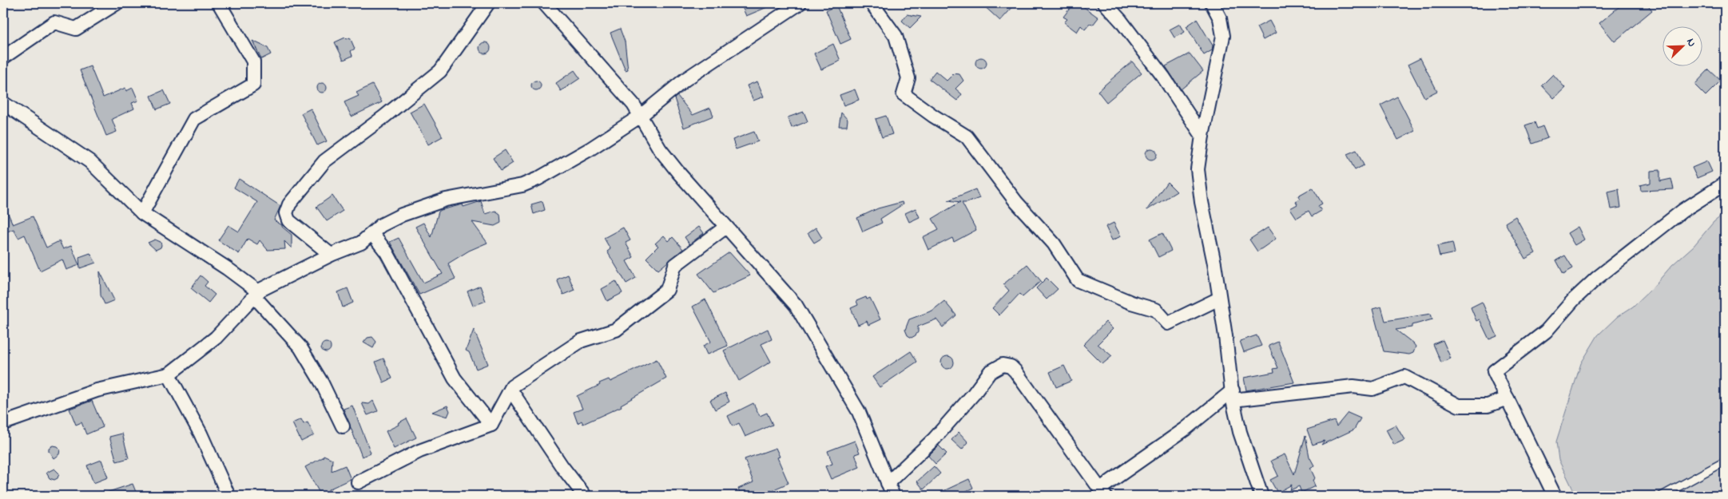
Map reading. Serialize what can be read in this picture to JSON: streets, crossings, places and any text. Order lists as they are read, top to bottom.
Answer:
{
  "north": "top right"
}
